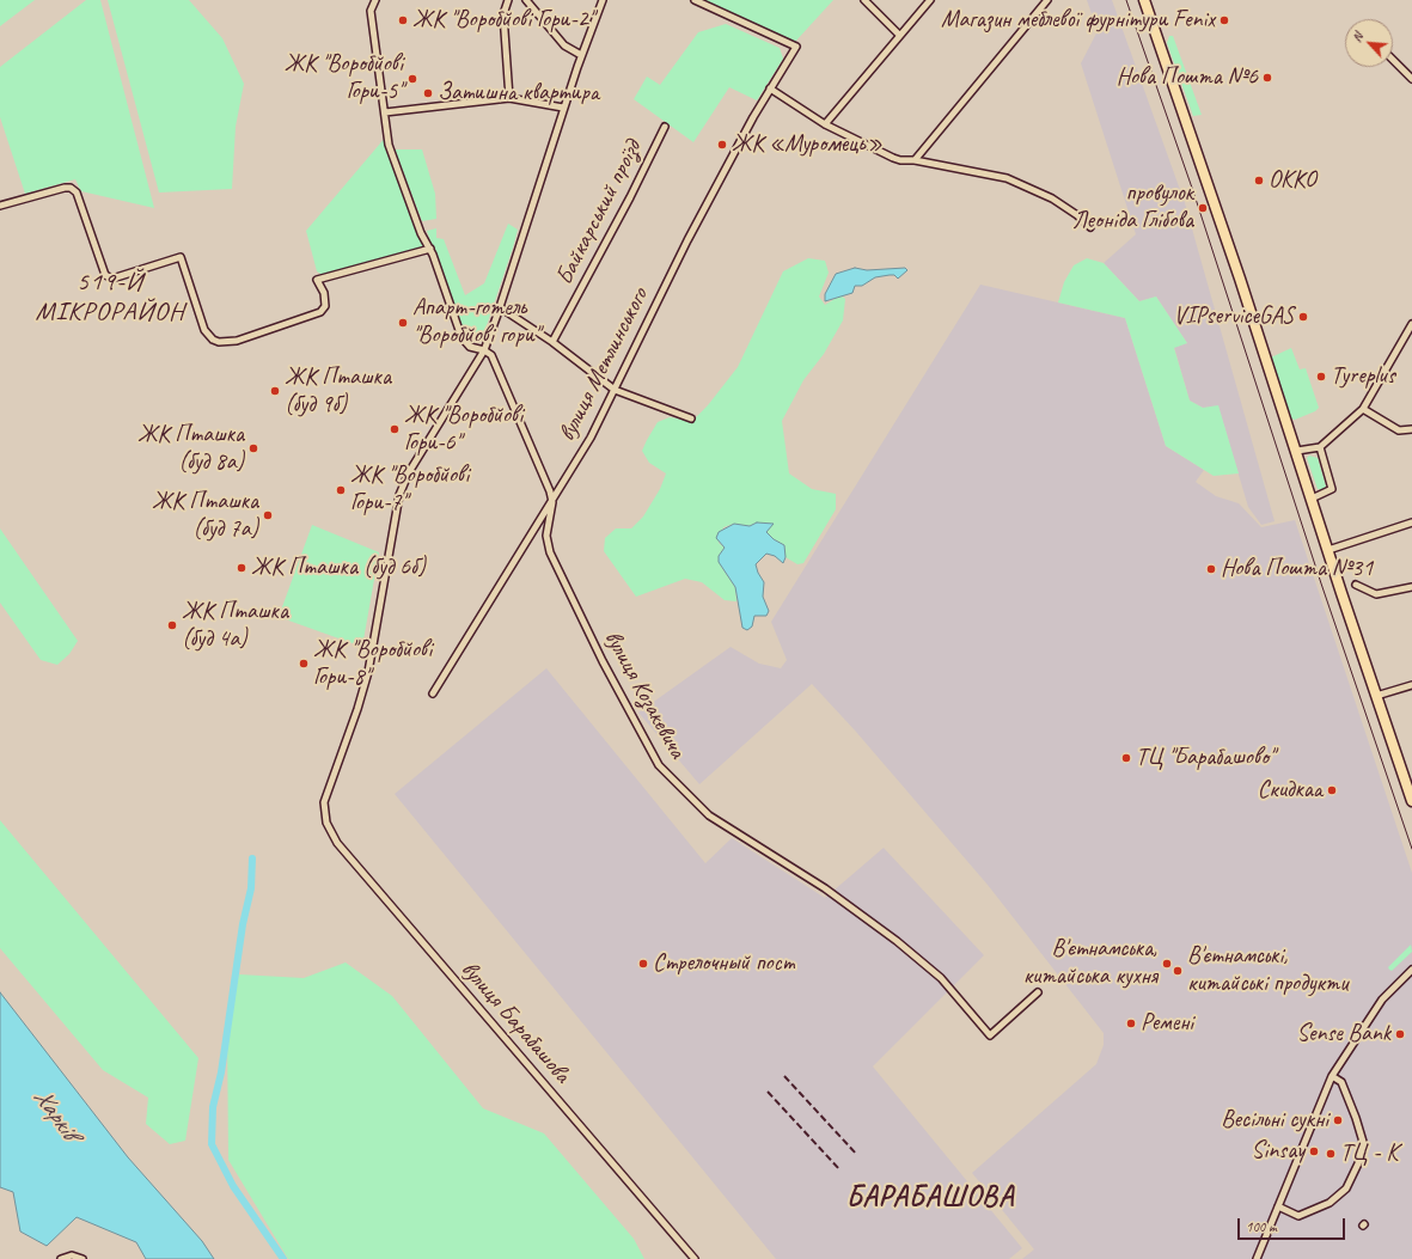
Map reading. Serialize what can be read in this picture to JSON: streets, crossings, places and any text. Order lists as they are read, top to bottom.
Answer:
{
  "streets": {
    "street": [
      "Байкарський проїзд",
      "вулиця Метлинського",
      "вулиця Козакевича",
      "вулиця Барабашова"
    ]
  },
  "crossings": [
    ["вулиця Метлинського", "вулиця Козакевича"],
    ["вулиця Козакевича", "вулиця Барабашова"]
  ],
  "districts": ["519-Й МІКРОРАЙОН", "БАРАБАШОВА"],
  "water": ["Харків"],
  "places": [
    "ЖК \"Воробйові Гори-2\"",
    "Магазин меблевої фурнітури Fenix",
    "Нова Пошта №6",
    "ЖК \"Воробйові Гори-5\"",
    "Затишна квартира",
    "ЖК «Муромець»",
    "ОККО",
    "провулок Леоніда Глібова",
    "VIPserviceGAS",
    "Апарт-готель \"Воробйові гори\"",
    "Tyreplus",
    "ЖК Пташка (буд 9б)",
    "ЖК \"Воробйові Гори-6\"",
    "ЖК Пташка (буд 8а)",
    "ЖК \"Воробйові Гори-7\"",
    "ЖК Пташка (буд 7а)",
    "ЖК Пташка (буд 6б)",
    "Нова Пошта №31",
    "ЖК Пташка (буд 4а)",
    "ЖК \"Воробйові Гори-8\"",
    "ТЦ \"Барабашово\"",
    "Скидкаа",
    "Стрелочный пост",
    "В'єтнамська, китайська кухня",
    "В'єтнамські, китайські продукти",
    "Ремені",
    "Sense Bank",
    "Весільні сукні",
    "Sinsay",
    "ТЦ - К"
  ],
  "scale_bar": "100 m",
  "north": "top left"
}
